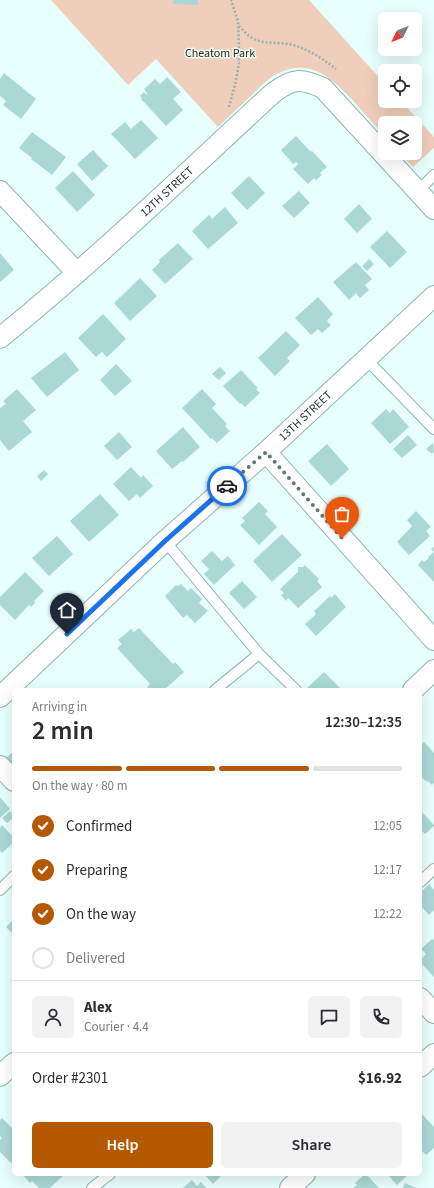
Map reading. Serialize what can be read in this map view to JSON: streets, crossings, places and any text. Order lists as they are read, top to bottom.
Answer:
{
  "streets": {
    "street": ["12TH STREET", "13TH STREET"]
  },
  "parks": ["Cheatom Park"],
  "north": "bottom left",
  "page": {
    "heading": ["2 min", "Arriving in", "12:30–12:35"],
    "panel": [
      "Alex",
      "Courier · 4.4",
      "Order #2301",
      "$16.92"
    ],
    "bar": "On the way · 80 m",
    "list": [
      ["Confirmed", "12:05"],
      ["Preparing", "12:17"],
      ["On the way", "12:22"],
      "Delivered"
    ],
    "buttons": ["Help", "Share"]
  }
}
